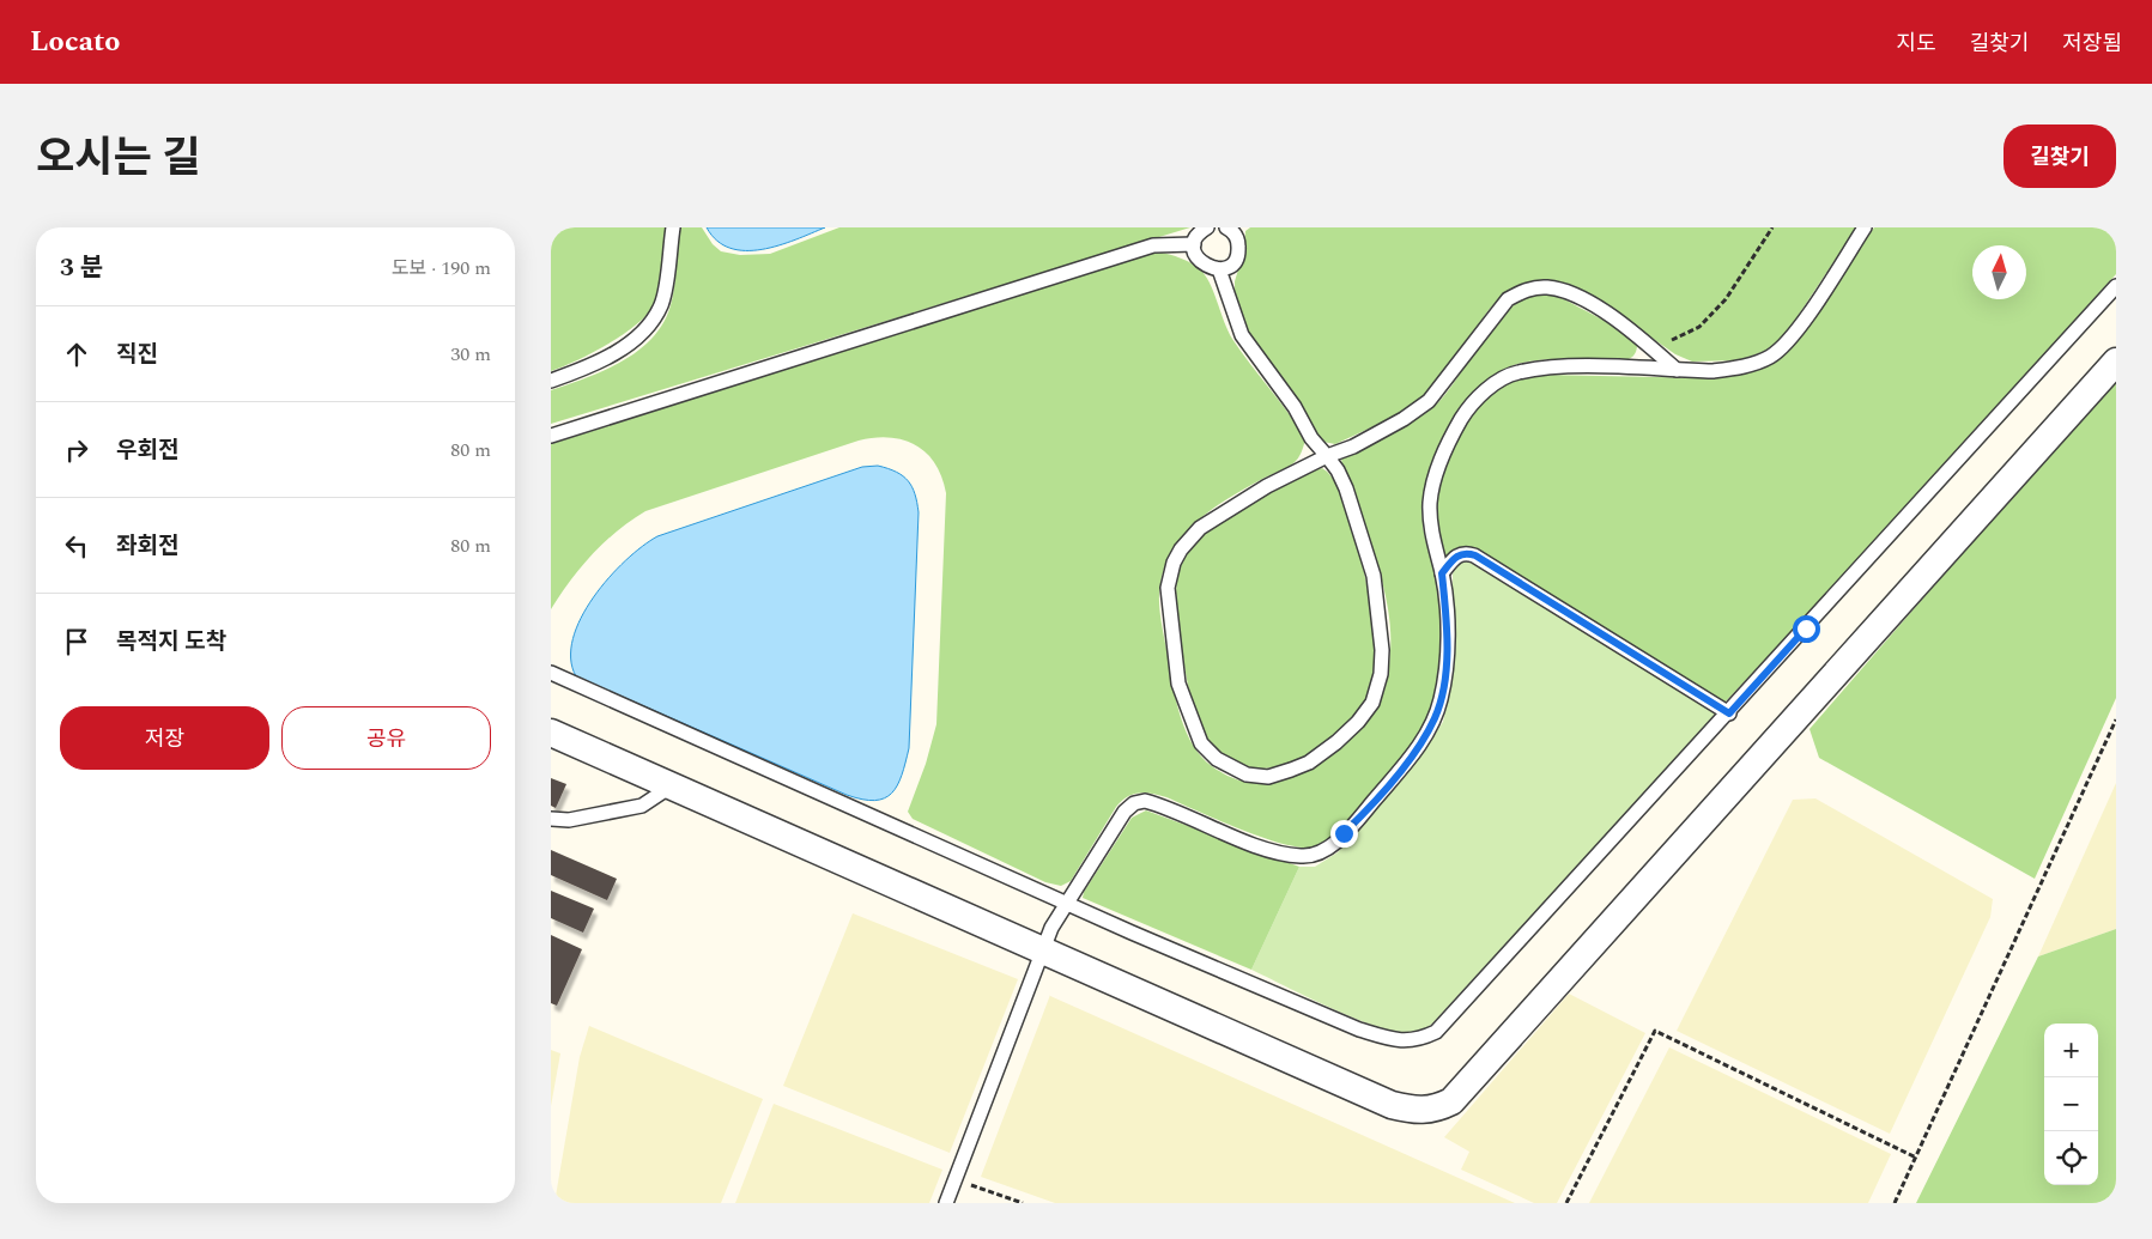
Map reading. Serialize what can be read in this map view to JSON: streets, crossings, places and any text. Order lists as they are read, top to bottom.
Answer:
{
  "north": "top",
  "page": {
    "header": "Locato",
    "nav": ["지도", "길찾기", "저장됨"],
    "title": "오시는 길",
    "buttons": [
      "길찾기",
      ["저장", "공유"]
    ],
    "heading": ["3 분", "도보 · 190 m"],
    "list": [
      ["직진", "30 m"],
      ["우회전", "80 m"],
      ["좌회전", "80 m"],
      "목적지 도착"
    ],
    "map_buttons": ["+", "−"]
  }
}
